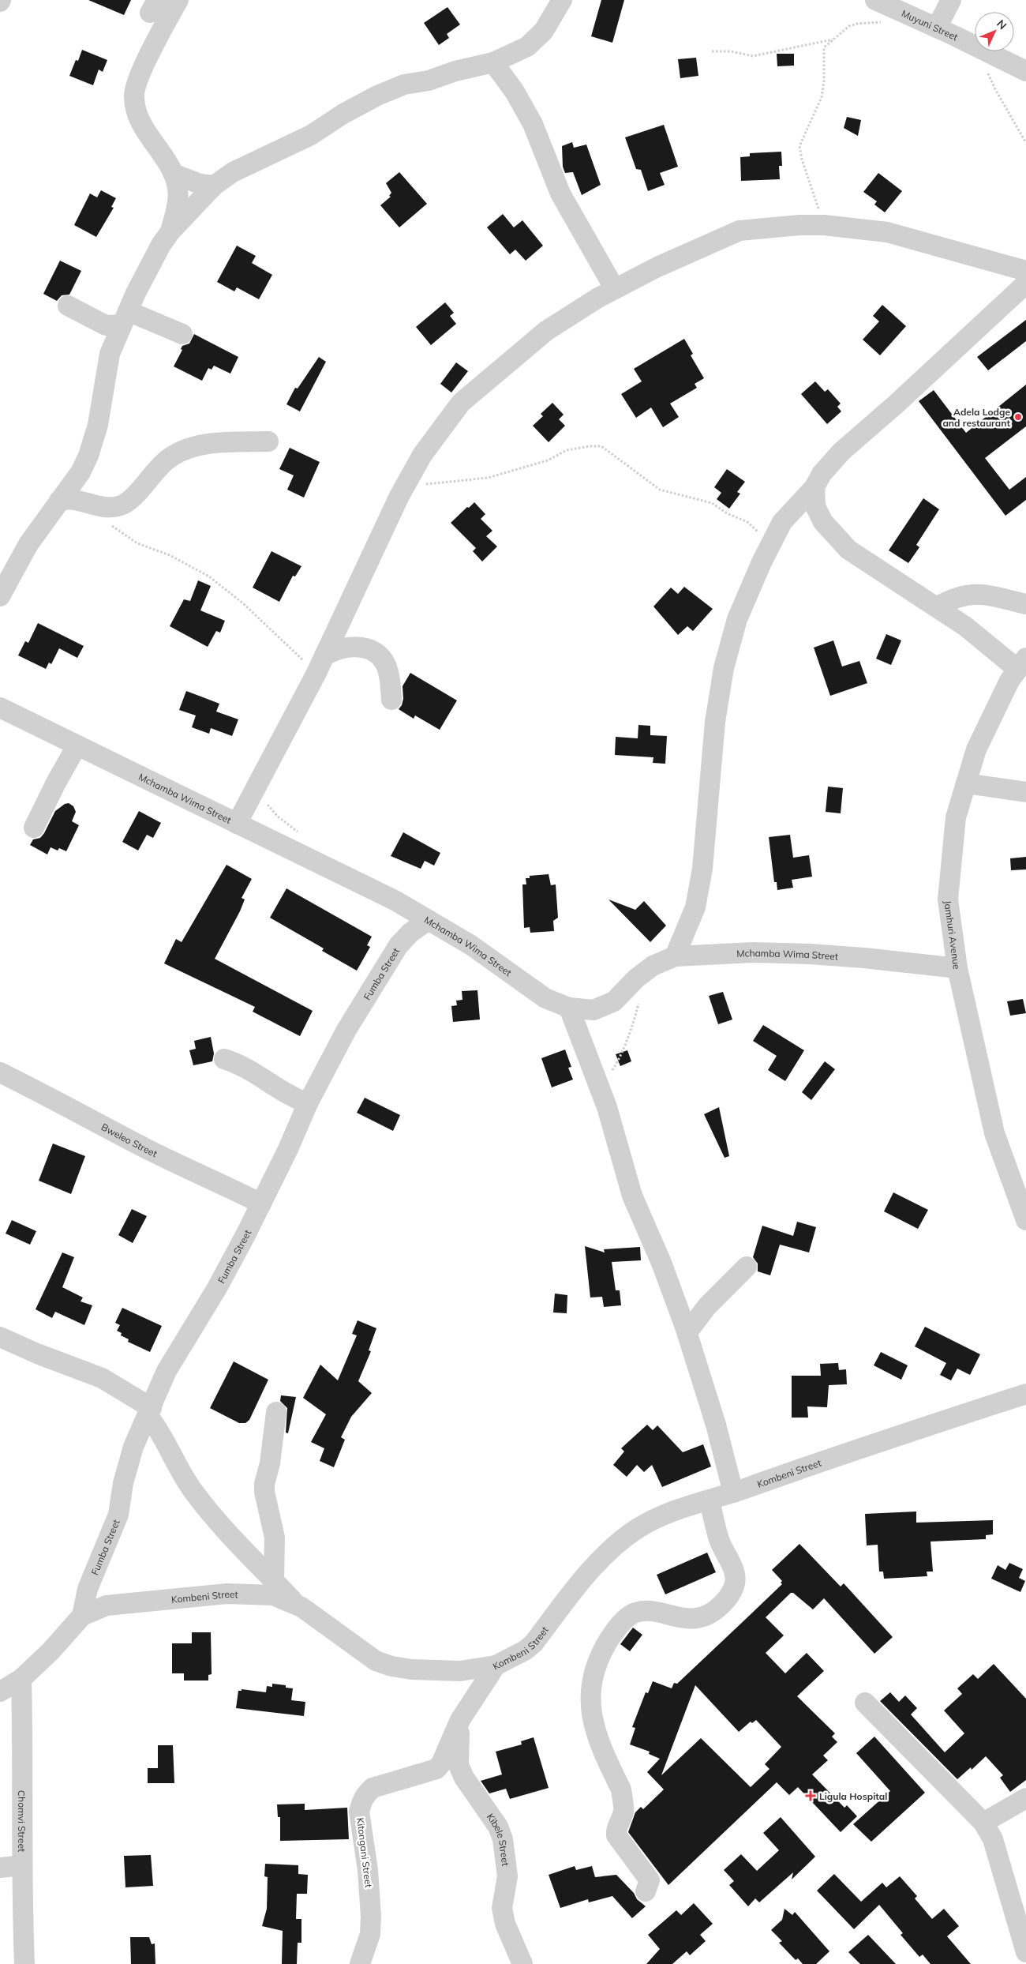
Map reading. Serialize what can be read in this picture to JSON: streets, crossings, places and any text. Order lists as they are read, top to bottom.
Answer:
{
  "streets": {
    "street": [
      "Muyuni Street",
      "Mchamba Wima Street",
      "Jamhuri Avenue",
      "Fumba Street",
      "Bweleo Street",
      "Kombeni Street",
      "Chomvi Street",
      "Kibele Street",
      "Kitongani Street"
    ]
  },
  "crossings": [
    ["Mchamba Wima Street", "Jamhuri Avenue"],
    ["Mchamba Wima Street", "Fumba Street"],
    ["Fumba Street", "Bweleo Street"],
    ["Fumba Street", "Kombeni Street"],
    ["Kombeni Street", "Chomvi Street"],
    ["Kombeni Street", "Kitongani Street"],
    ["Kibele Street", "Kitongani Street"]
  ],
  "places": {
    "other": ["Adela Lodge and restaurant"],
    "health": ["Ligula Hospital"]
  },
  "north": "top right"
}
